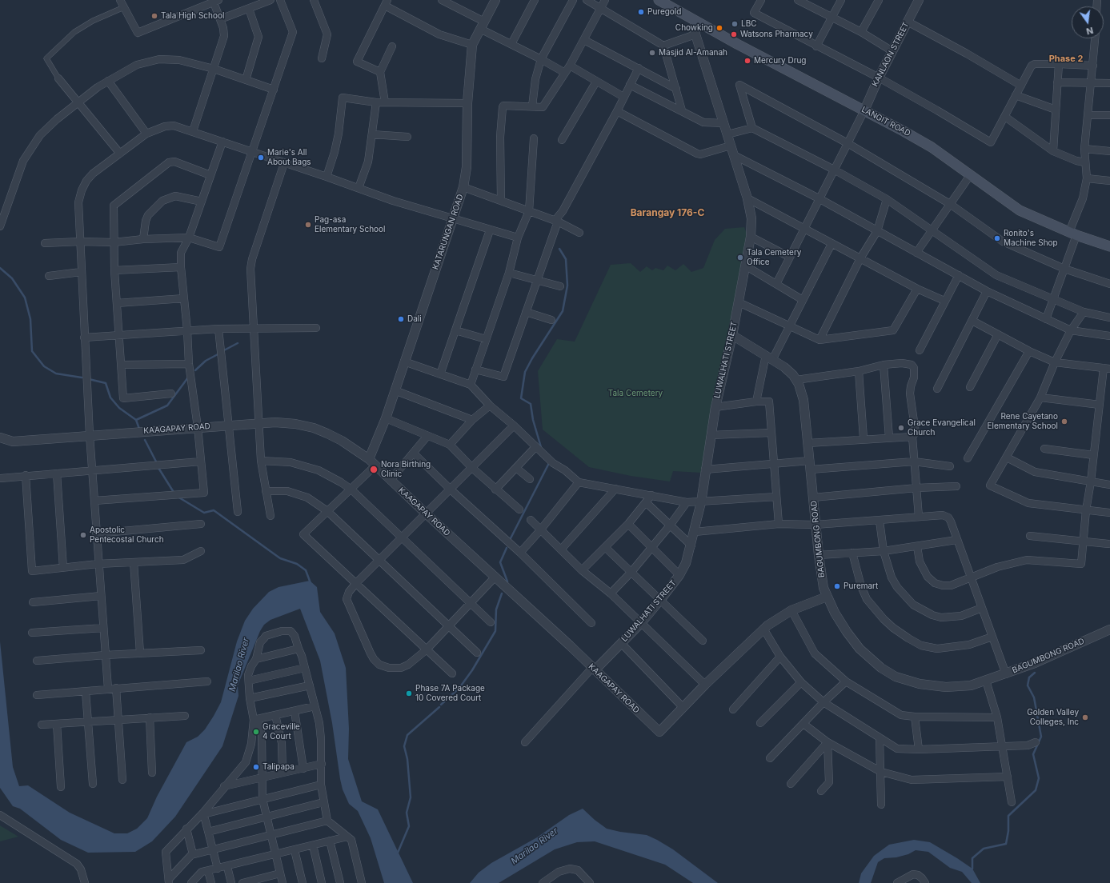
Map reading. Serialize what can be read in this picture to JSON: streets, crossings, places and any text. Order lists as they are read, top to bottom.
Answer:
{
  "streets": {
    "main road": ["LANGIT ROAD"],
    "street": [
      "KANLAON STREET",
      "KATARUNGAN ROAD",
      "LUWALHATI STREET",
      "KAAGAPAY ROAD",
      "BAGUMBONG ROAD"
    ]
  },
  "crossings": [
    ["KANLAON STREET", "LANGIT ROAD"],
    ["LANGIT ROAD", "LUWALHATI STREET"],
    ["KATARUNGAN ROAD", "KAAGAPAY ROAD"],
    ["LUWALHATI STREET", "KAAGAPAY ROAD"],
    ["LUWALHATI STREET", "BAGUMBONG ROAD"]
  ],
  "districts": ["Phase 2", "Barangay 176-C"],
  "water": ["Marilao River"],
  "parks": ["Tala Cemetery"],
  "places": [
    "Puregold",
    "Tala High School",
    "LBC",
    "Chowking",
    "Watsons Pharmacy",
    "Masjid Al-Amanah",
    "Mercury Drug",
    "Marie's All About Bags",
    "Pag-asa Elementary School",
    "Ronito's Machine Shop",
    "Tala Cemetery Office",
    "Dali",
    "Rene Cayetano Elementary School",
    "Grace Evangelical Church",
    "Nora Birthing Clinic",
    "Apostolic Pentecostal Church",
    "Puremart",
    "Phase 7A Package 10 Covered Court",
    "Golden Valley Colleges, Inc",
    "Graceville 4 Court",
    "Talipapa"
  ],
  "north": "bottom"
}
